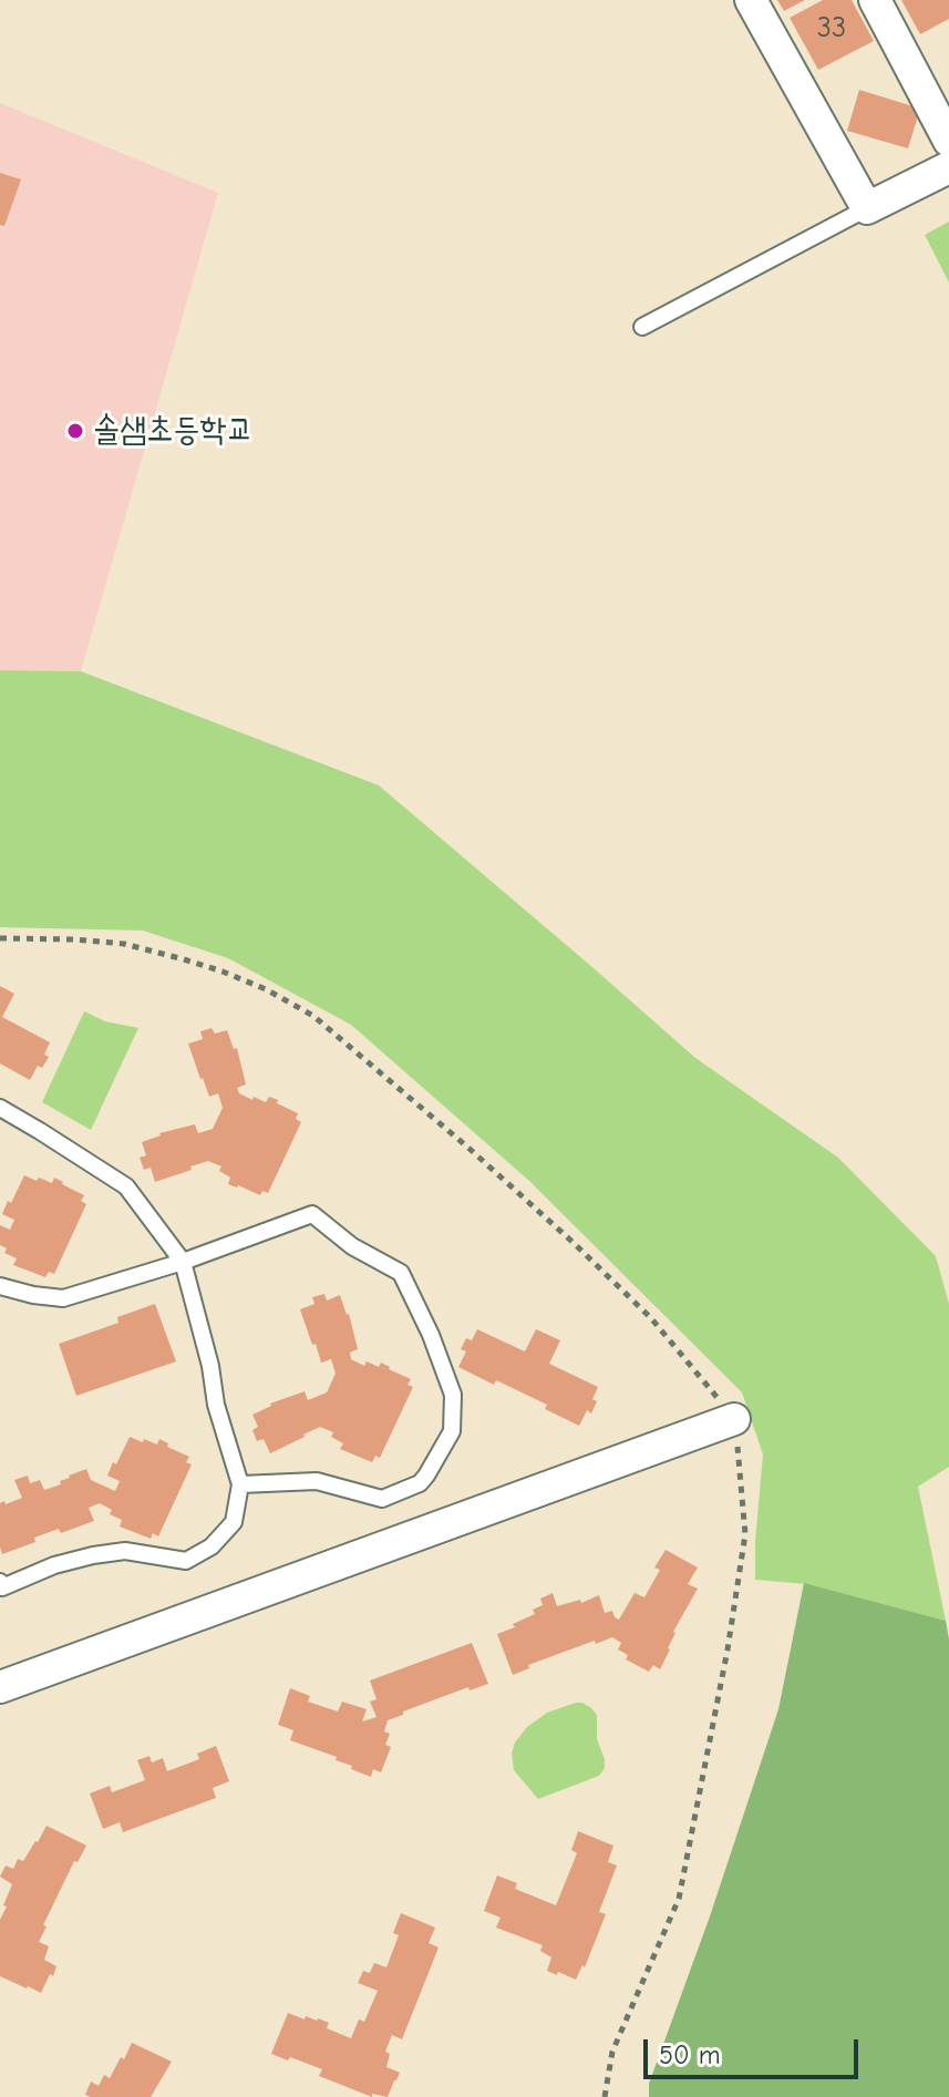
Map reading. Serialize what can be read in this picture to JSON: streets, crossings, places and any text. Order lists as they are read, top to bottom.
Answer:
{
  "places": ["솔샘초등학교"],
  "house_numbers": ["33"],
  "scale_bar": "50 m"
}
